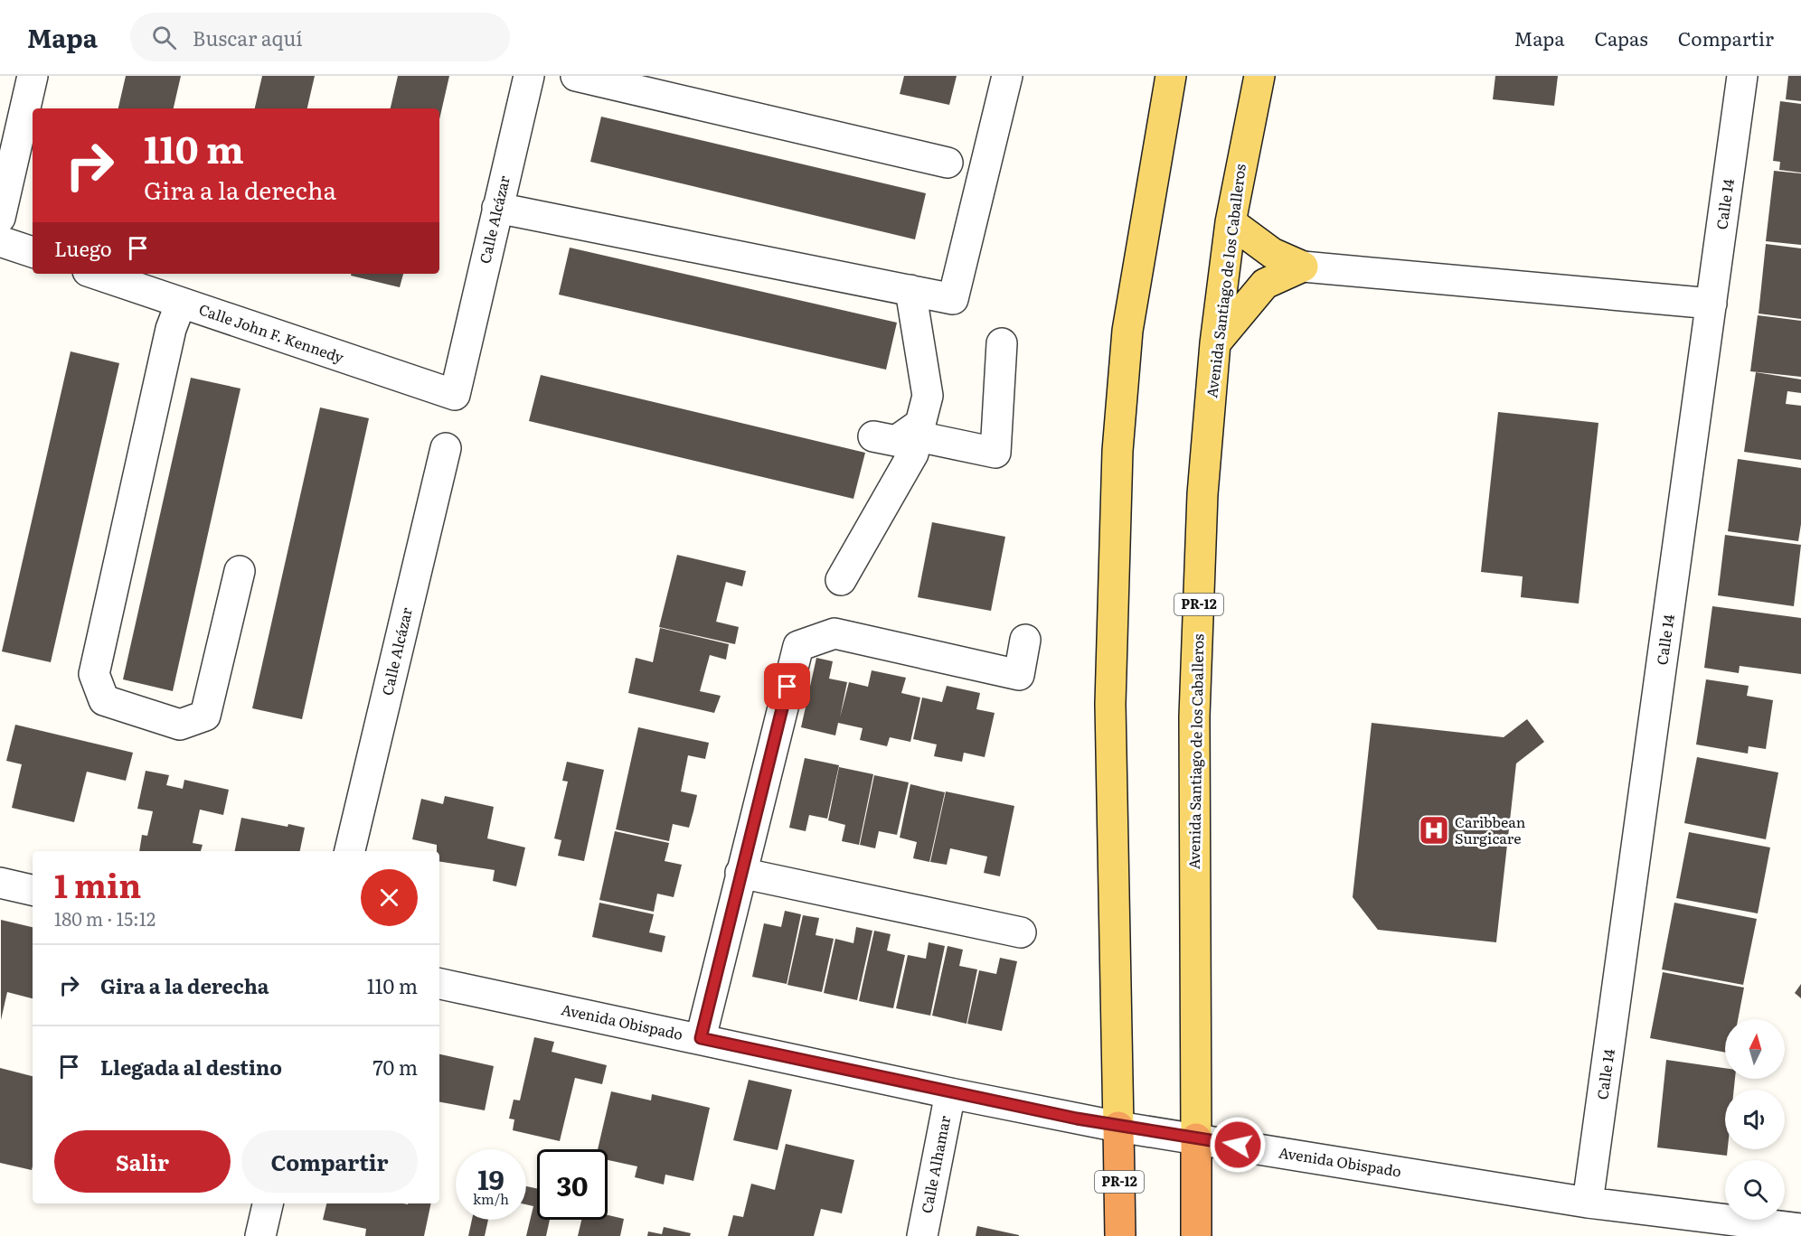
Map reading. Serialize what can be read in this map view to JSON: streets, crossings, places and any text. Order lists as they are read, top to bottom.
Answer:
{
  "streets": {
    "highway": ["Avenida Santiago de los Caballeros", "PR-12"],
    "street": [
      "Calle 14",
      "Calle Alcázar",
      "Calle John F. Kennedy",
      "Avenida Obispado",
      "Calle Alhamar"
    ]
  },
  "crossings": [
    ["Calle 14", "Avenida Obispado"],
    ["Calle Alcázar", "Calle John F. Kennedy"],
    ["Avenida Santiago de los Caballeros", "Avenida Obispado"],
    ["PR-12", "Avenida Obispado"],
    ["Avenida Obispado", "Calle Alhamar"]
  ],
  "places": {
    "hospital": ["Caribbean Surgicare"]
  },
  "north": "top",
  "page": {
    "header": "Mapa",
    "search": "Buscar aquí",
    "nav": ["Mapa", "Capas", "Compartir"],
    "turn": ["110 m", "Gira a la derecha"],
    "then": "Luego",
    "heading": ["1 min", "180 m · 15:12"],
    "list": [
      {
        "name": "Gira a la derecha",
        "value": "110 m"
      },
      {
        "name": "Llegada al destino",
        "value": "70 m"
      }
    ],
    "buttons": ["Salir", "Compartir"],
    "speed": "19 km/h",
    "limit": "30"
  }
}
